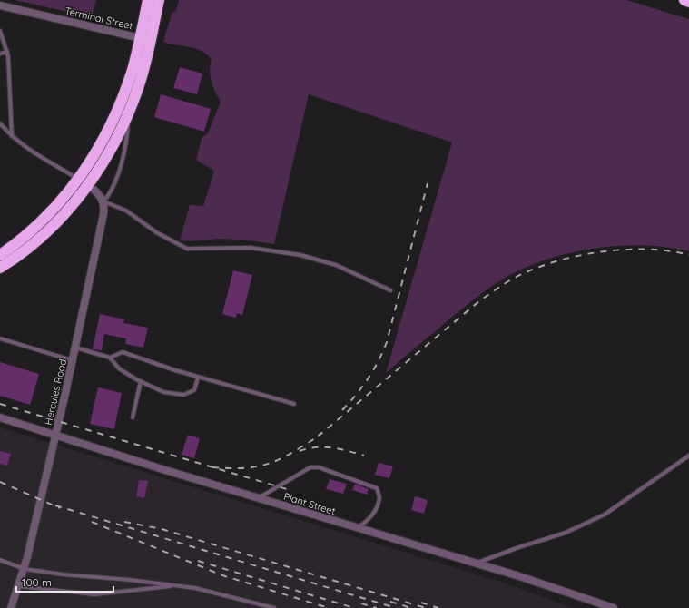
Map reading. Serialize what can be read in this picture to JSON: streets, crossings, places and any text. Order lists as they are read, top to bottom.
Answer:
{
  "streets": {
    "street": ["Terminal Street", "Hercules Road", "Plant Street"]
  },
  "crossings": [
    ["Hercules Road", "Plant Street"]
  ],
  "scale_bar": "100 m"
}
